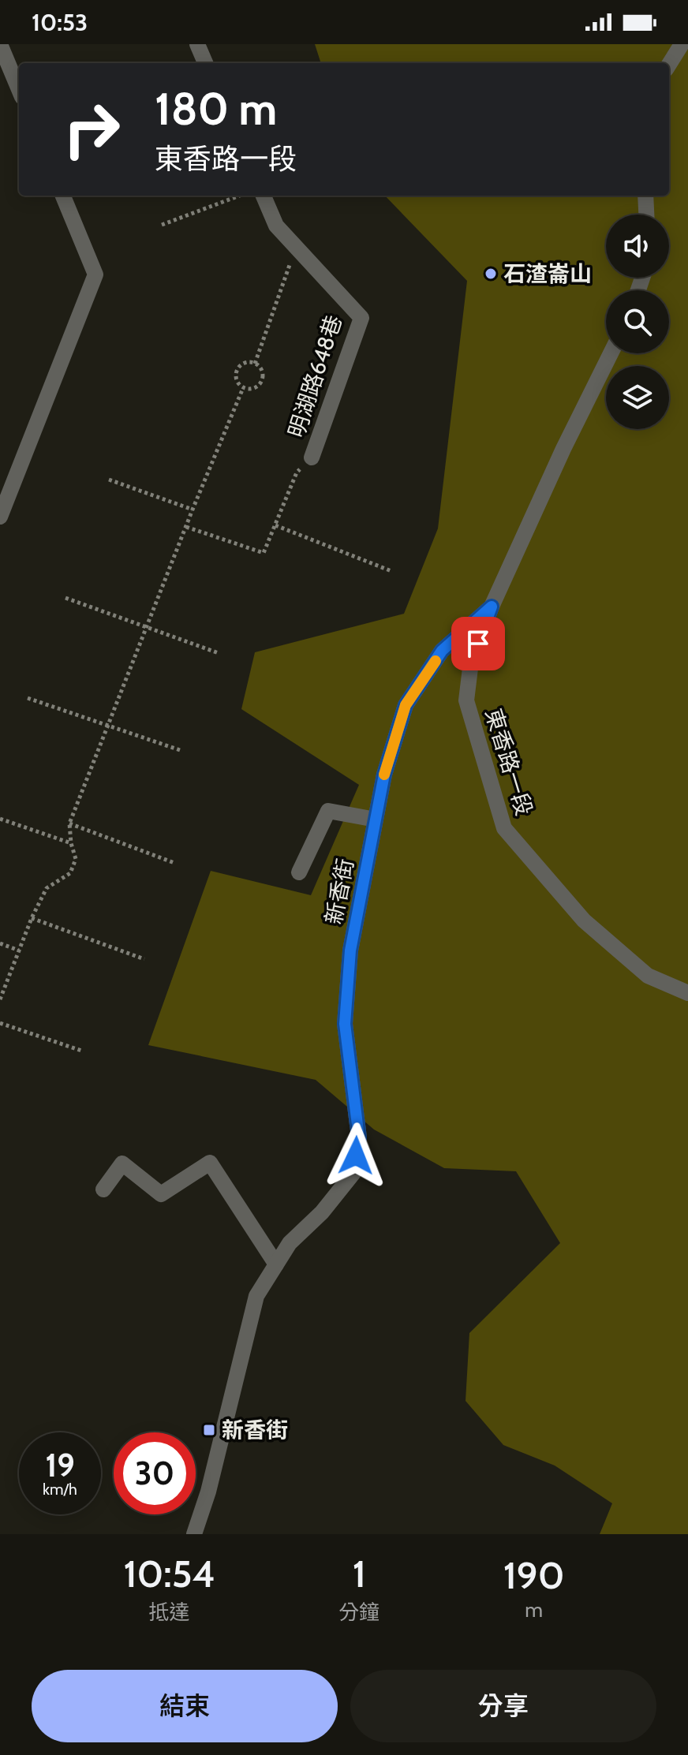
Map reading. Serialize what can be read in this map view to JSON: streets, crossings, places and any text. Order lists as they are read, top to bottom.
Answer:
{
  "streets": {
    "street": ["明湖路648巷", "東香路一段", "新香街"]
  },
  "crossings": [
    ["東香路一段", "新香街"]
  ],
  "places": {
    "other": ["石渣崙山"],
    "transit": ["新香街"]
  },
  "page": {
    "status": "10:53",
    "turn": ["180 m", "東香路一段"],
    "speed": "19 km/h",
    "limit": "30",
    "eta": [
      "10:54",
      "抵達",
      "1",
      "分鐘",
      "190",
      "m"
    ],
    "buttons": ["結束", "分享"]
  }
}
